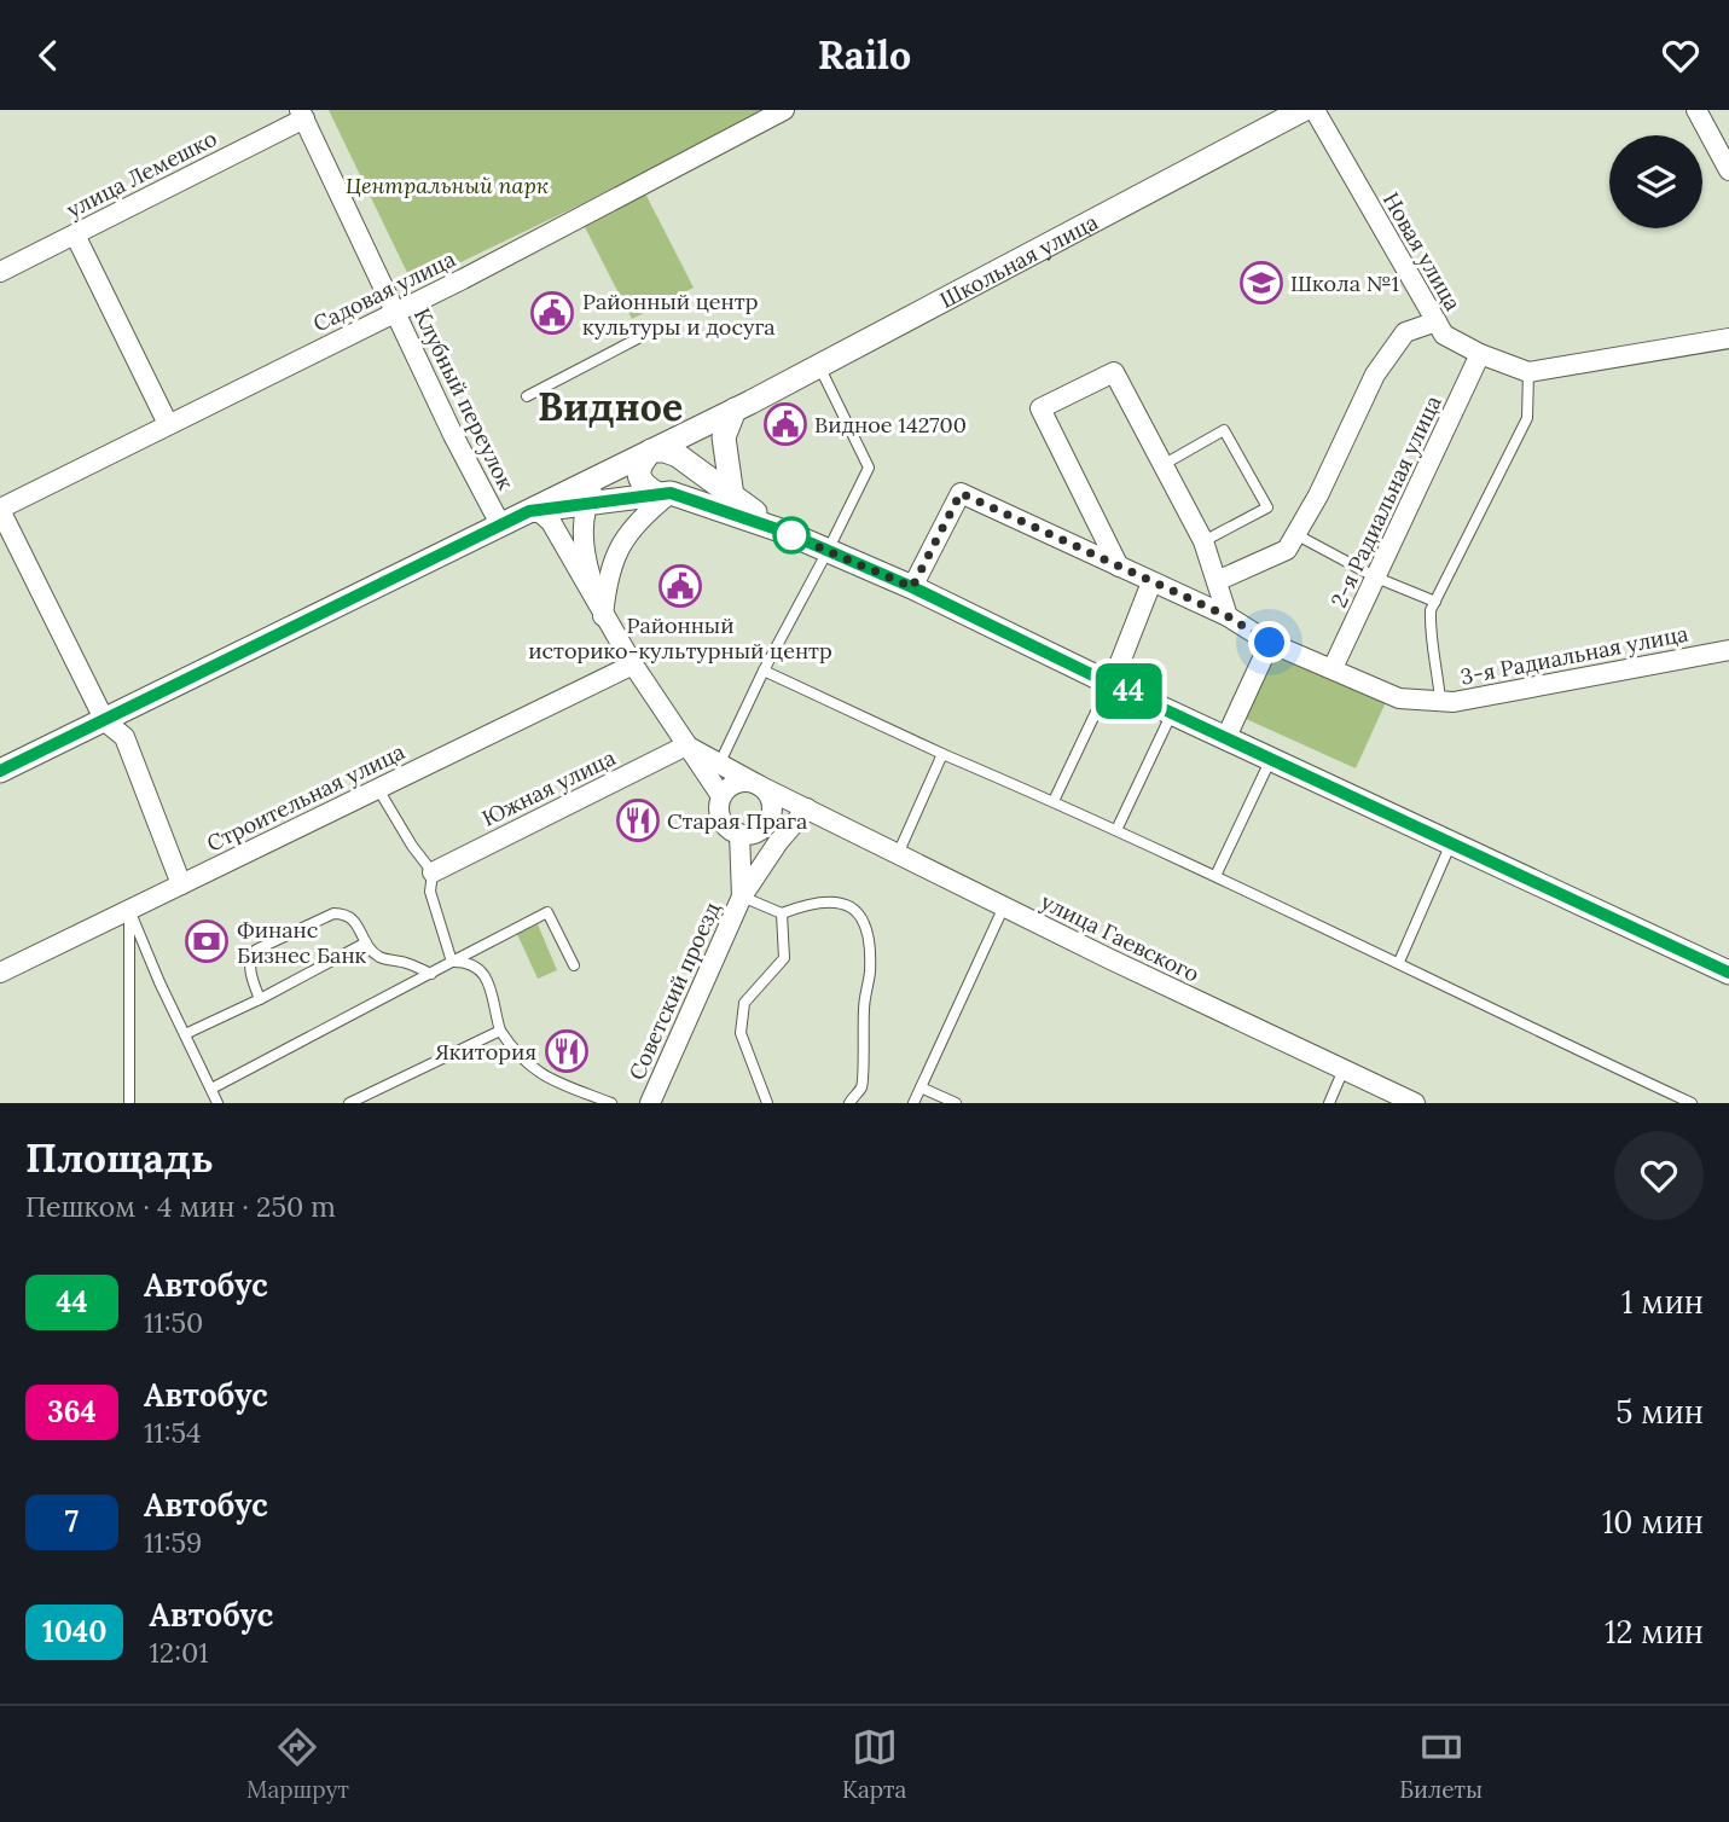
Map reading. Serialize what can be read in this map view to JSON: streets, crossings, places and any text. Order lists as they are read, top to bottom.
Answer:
{
  "streets": {
    "street": [
      "улица Лемешко",
      "Новая улица",
      "Школьная улица",
      "Садовая улица",
      "Клубный переулок",
      "2-я Радиальная улица",
      "3-я Радиальная улица",
      "Южная улица",
      "Строительная улица",
      "улица Гаевского",
      "Советский проезд"
    ]
  },
  "crossings": [
    ["улица Лемешко", "Клубный переулок"],
    ["Новая улица", "2-я Радиальная улица"],
    ["Садовая улица", "Клубный переулок"],
    ["2-я Радиальная улица", "3-я Радиальная улица"],
    ["Южная улица", "улица Гаевского"],
    ["Строительная улица", "улица Гаевского"],
    ["улица Гаевского", "Советский проезд"]
  ],
  "districts": ["Видное"],
  "parks": ["Центральный парк"],
  "places": {
    "school or university": ["Школа №1"],
    "public building": ["Районный центр культуры и досуга", "Видное 142700", "Районный историко-культурный центр"],
    "restaurant": ["Старая Прага", "Якитория"],
    "bank": ["Финанс Бизнес Банк"]
  },
  "lines": ["bus line 44"],
  "page": {
    "header": "Railo",
    "on_map": "44",
    "heading": ["Площадь", "Пешком · 4 мин · 250 m"],
    "list": [
      {
        "mark": "44",
        "name": "Автобус",
        "note": "11:50",
        "value": "1 мин"
      },
      {
        "mark": "364",
        "name": "Автобус",
        "note": "11:54",
        "value": "5 мин"
      },
      {
        "mark": "7",
        "name": "Автобус",
        "note": "11:59",
        "value": "10 мин"
      },
      {
        "mark": "1040",
        "name": "Автобус",
        "note": "12:01",
        "value": "12 мин"
      }
    ],
    "tabs": ["Маршрут", "Карта", "Билеты"]
  }
}
